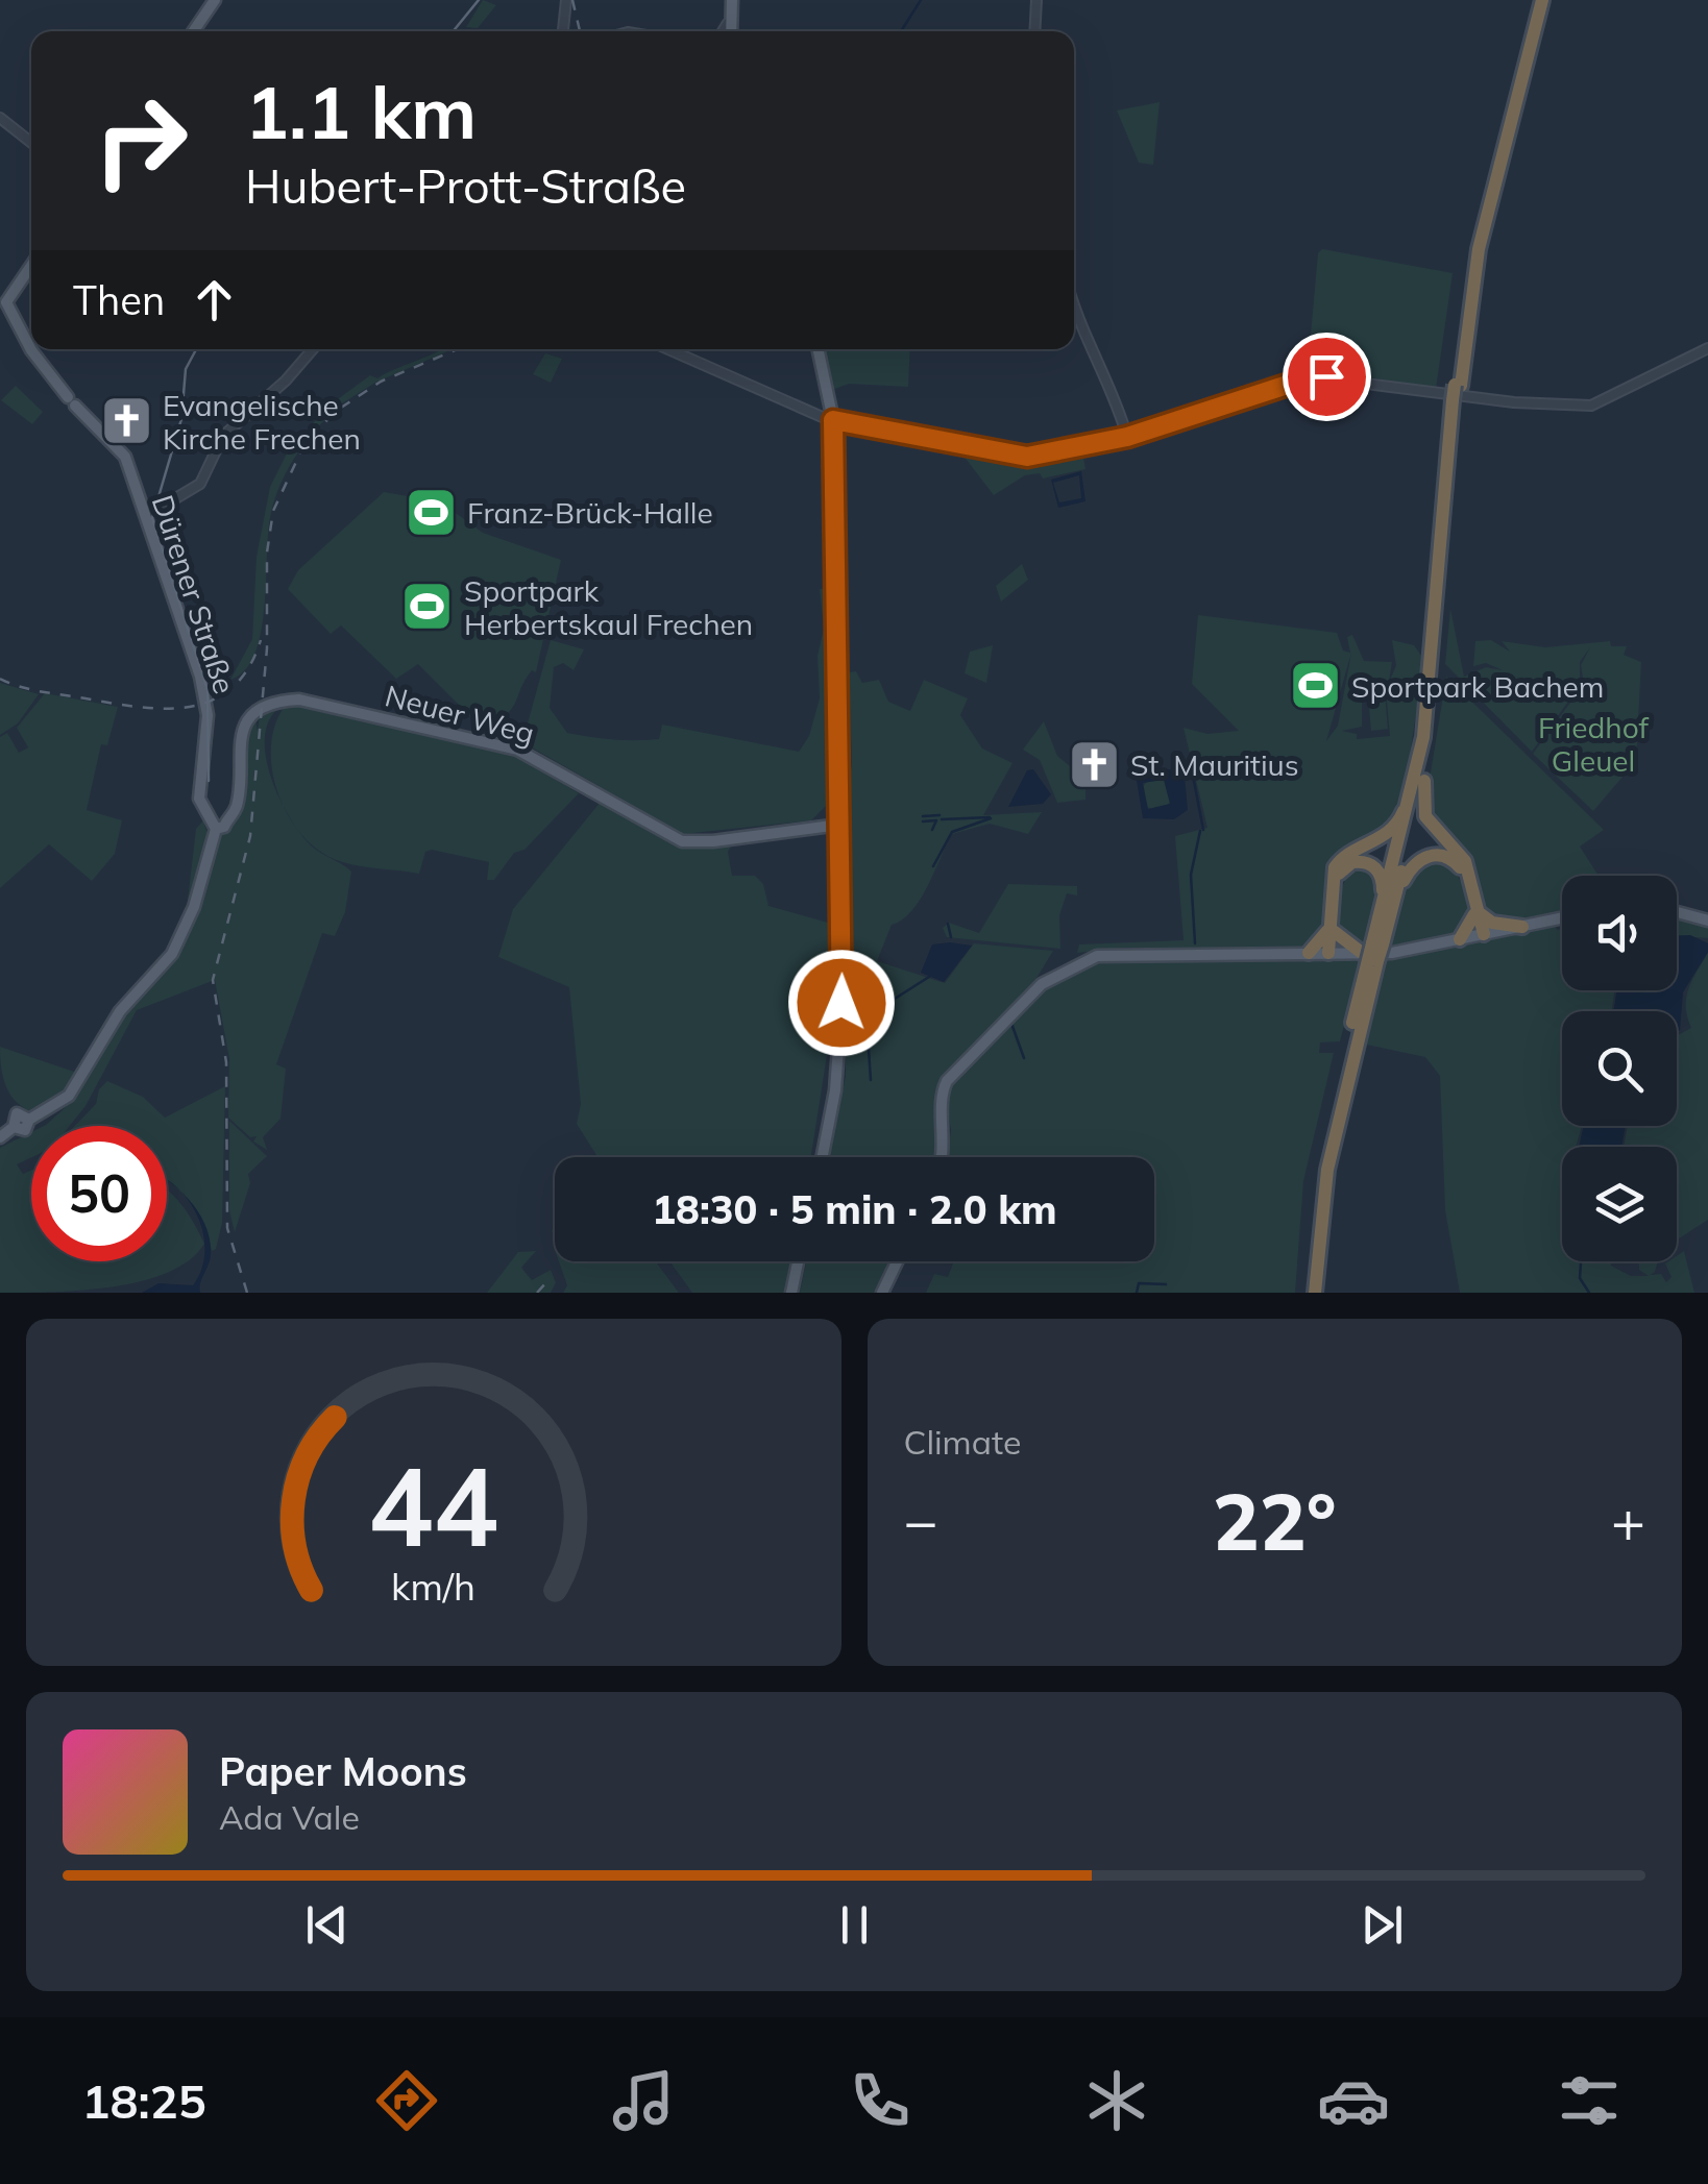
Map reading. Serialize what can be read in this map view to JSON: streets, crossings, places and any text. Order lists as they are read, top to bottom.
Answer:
{
  "streets": {
    "main road": ["Dürener Straße", "Neuer Weg"]
  },
  "parks": ["Friedhof Gleuel"],
  "places": {
    "church": ["Evangelische Kirche Frechen", "St. Mauritius"],
    "sports": ["Franz-Brück-Halle", "Sportpark Herbertskaul Frechen", "Sportpark Bachem"]
  },
  "page": {
    "turn": ["1.1 km", "Hubert-Prott-Straße"],
    "then": "Then",
    "limit": "50",
    "trip": "18:30 · 5 min · 2.0 km",
    "tile": "Climate",
    "heat": ["−", "22°", "+"],
    "song": ["Paper Moons", "Ada Vale"],
    "tabs": "18:25",
    "gauge": ["44", "km/h"]
  }
}
